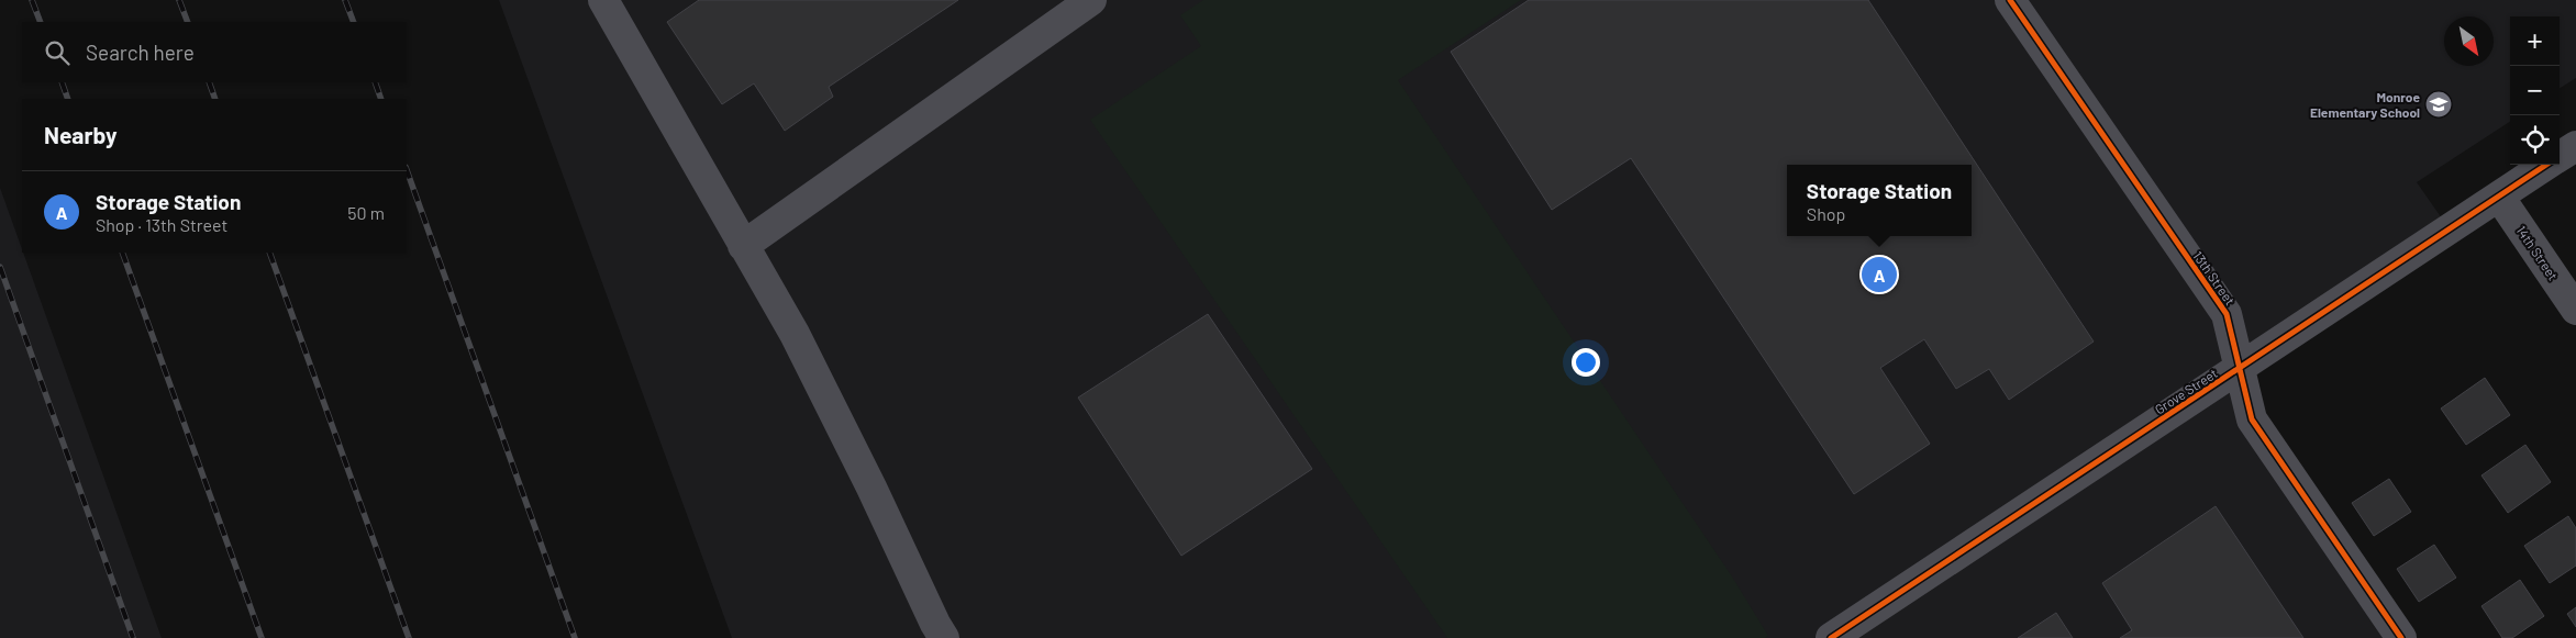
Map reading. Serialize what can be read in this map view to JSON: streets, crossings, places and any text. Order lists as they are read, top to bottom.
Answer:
{
  "streets": {
    "street": ["14th Street", "13th Street", "Grove Street"]
  },
  "crossings": [
    ["14th Street", "Grove Street"],
    ["13th Street", "Grove Street"]
  ],
  "places": {
    "school or university": ["Monroe Elementary School"]
  },
  "north": "bottom right",
  "page": {
    "map_buttons": ["+", "−"],
    "search": "Search here",
    "heading": "Nearby",
    "popup": ["Storage Station", "Shop"],
    "list": [
      {
        "mark": "A",
        "name": "Storage Station",
        "note": "Shop · 13th Street",
        "value": "50 m"
      }
    ],
    "pins": "A"
  }
}
